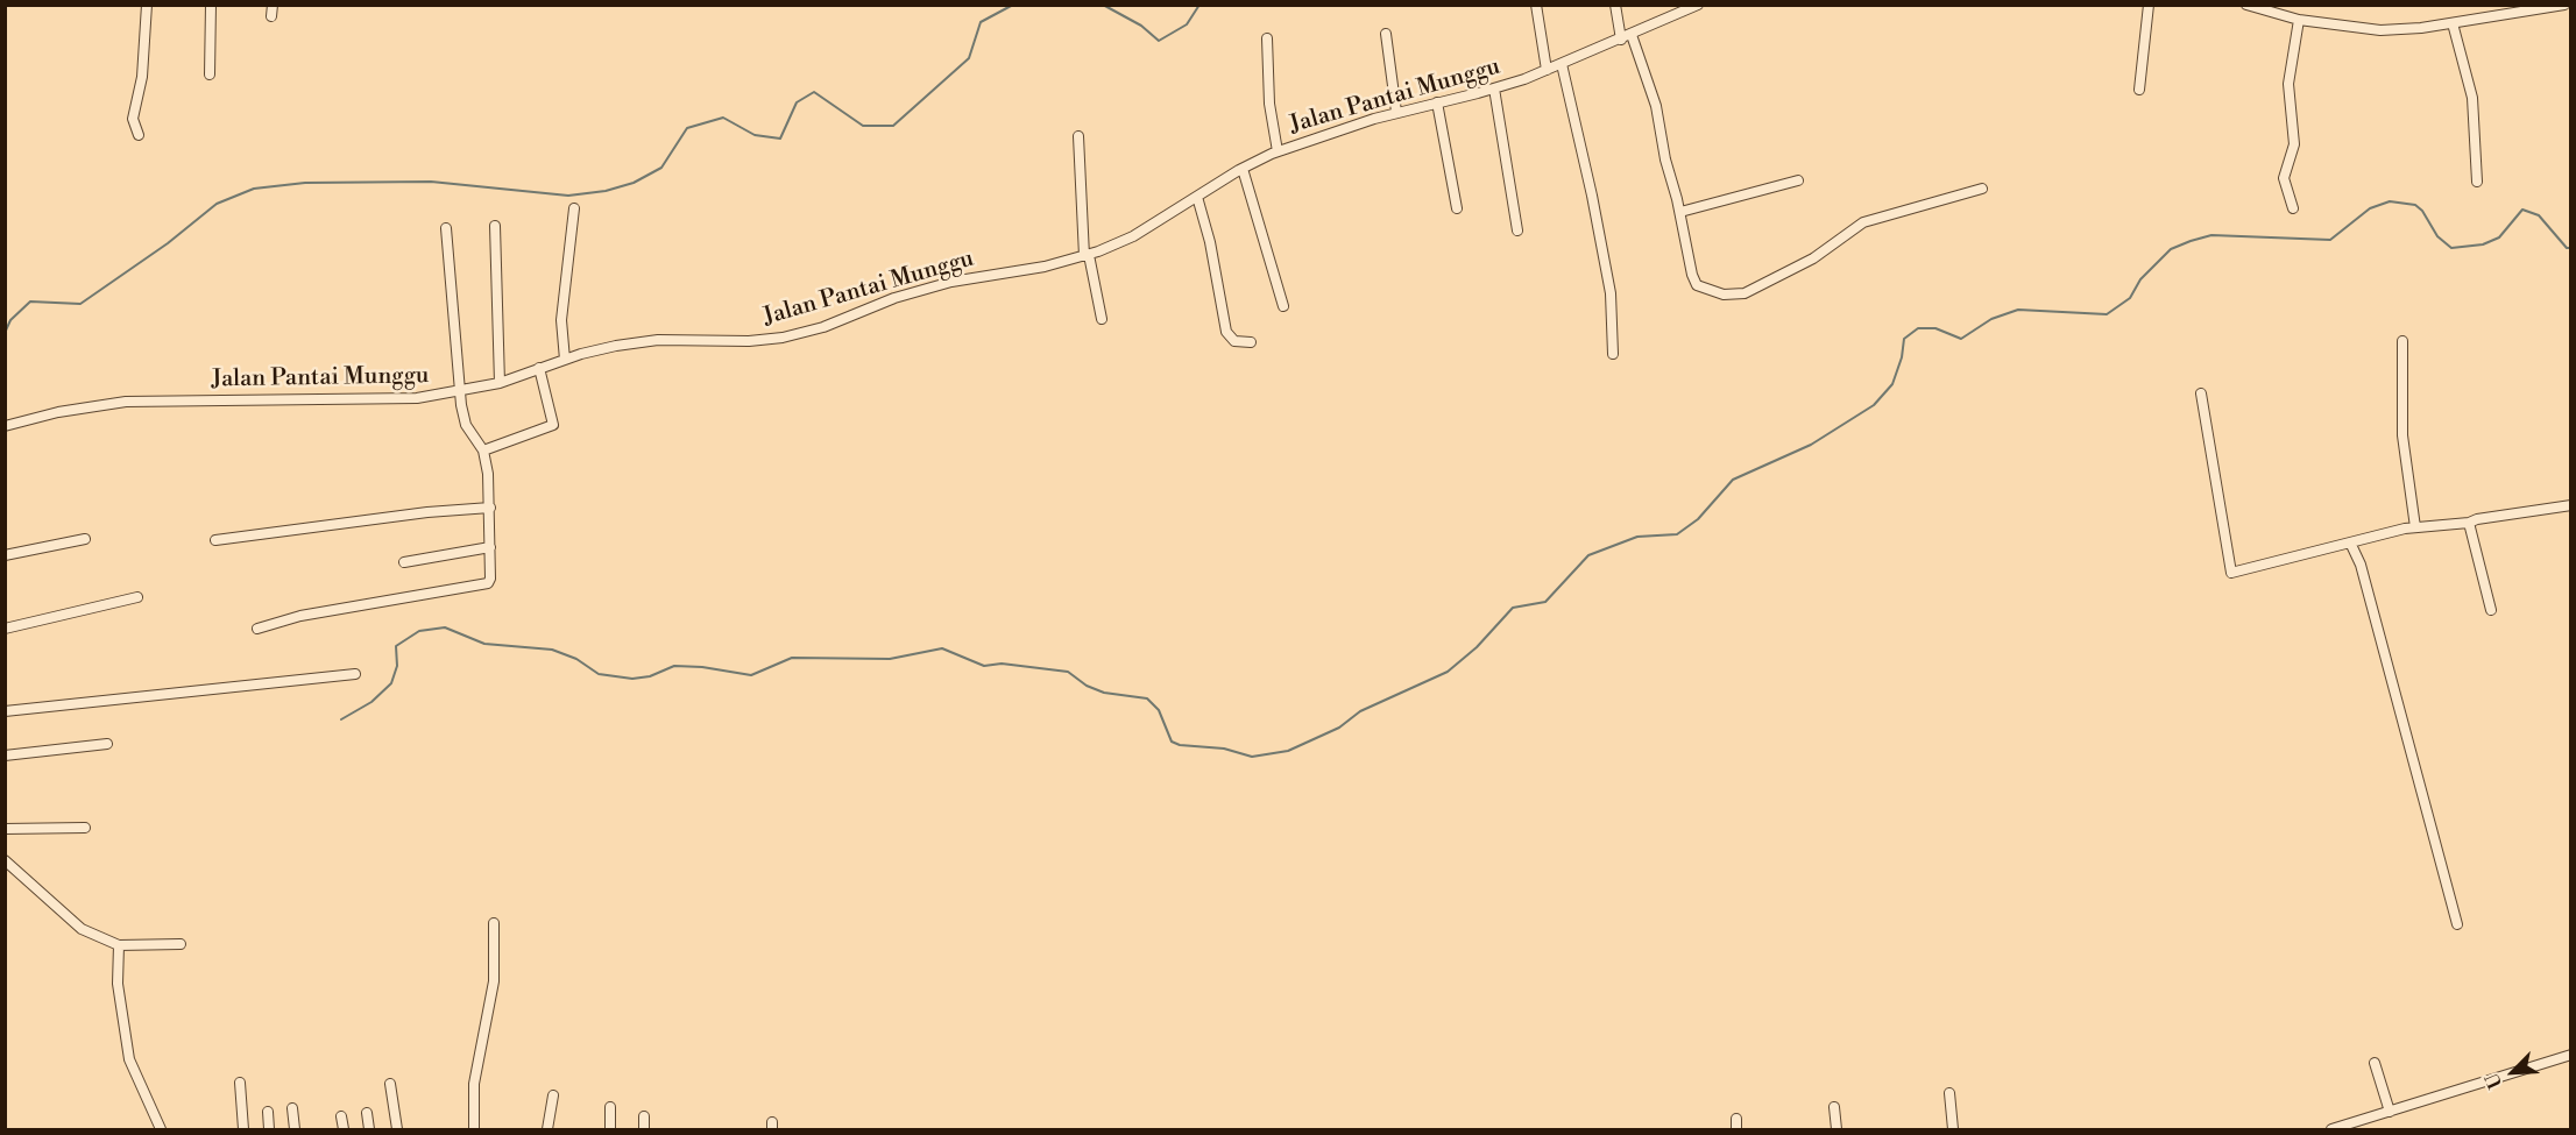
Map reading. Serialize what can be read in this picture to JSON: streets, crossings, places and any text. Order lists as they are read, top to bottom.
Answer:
{
  "streets": {
    "street": ["Jalan Pantai Munggu"]
  },
  "north": "bottom left"
}
